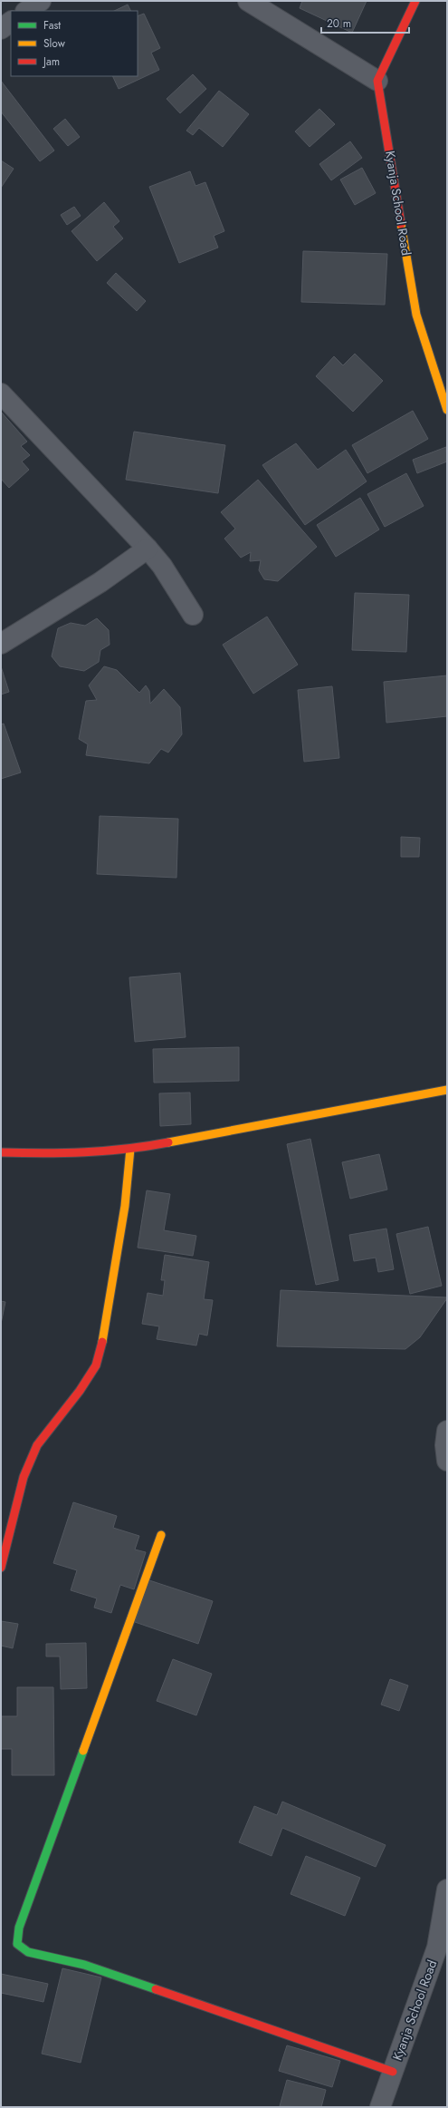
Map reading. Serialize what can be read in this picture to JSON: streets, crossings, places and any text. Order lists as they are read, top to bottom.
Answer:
{
  "streets": {
    "street": ["Kyanja School Road"]
  },
  "legend": ["Fast", "Slow", "Jam"],
  "scale_bar": "20 m"
}
